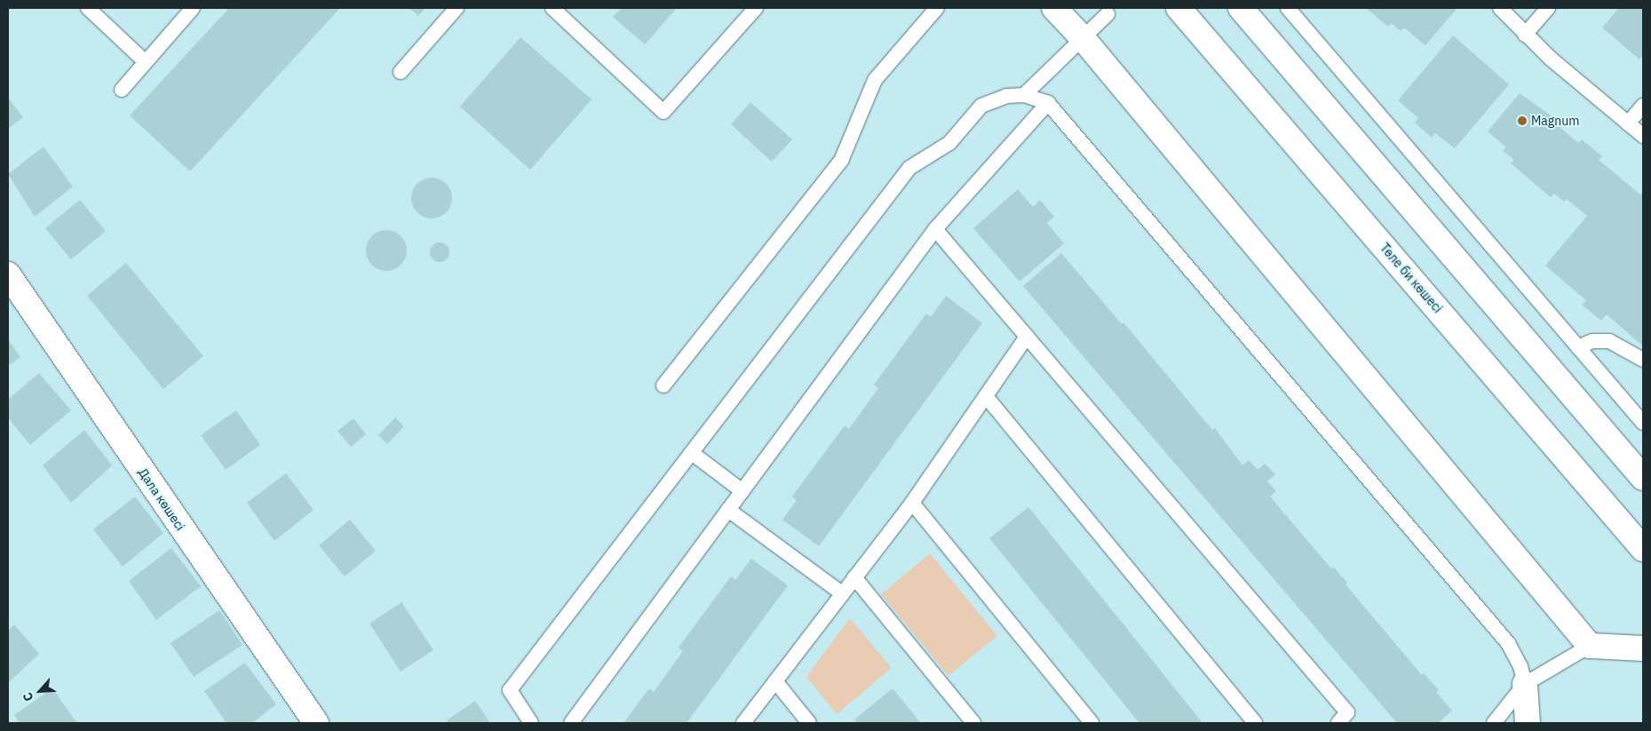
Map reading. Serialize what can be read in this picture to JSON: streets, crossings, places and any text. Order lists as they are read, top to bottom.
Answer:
{
  "streets": {
    "street": ["Төле би көшесі", "Дала көшесі"]
  },
  "places": ["Magnum"],
  "north": "bottom left"
}
